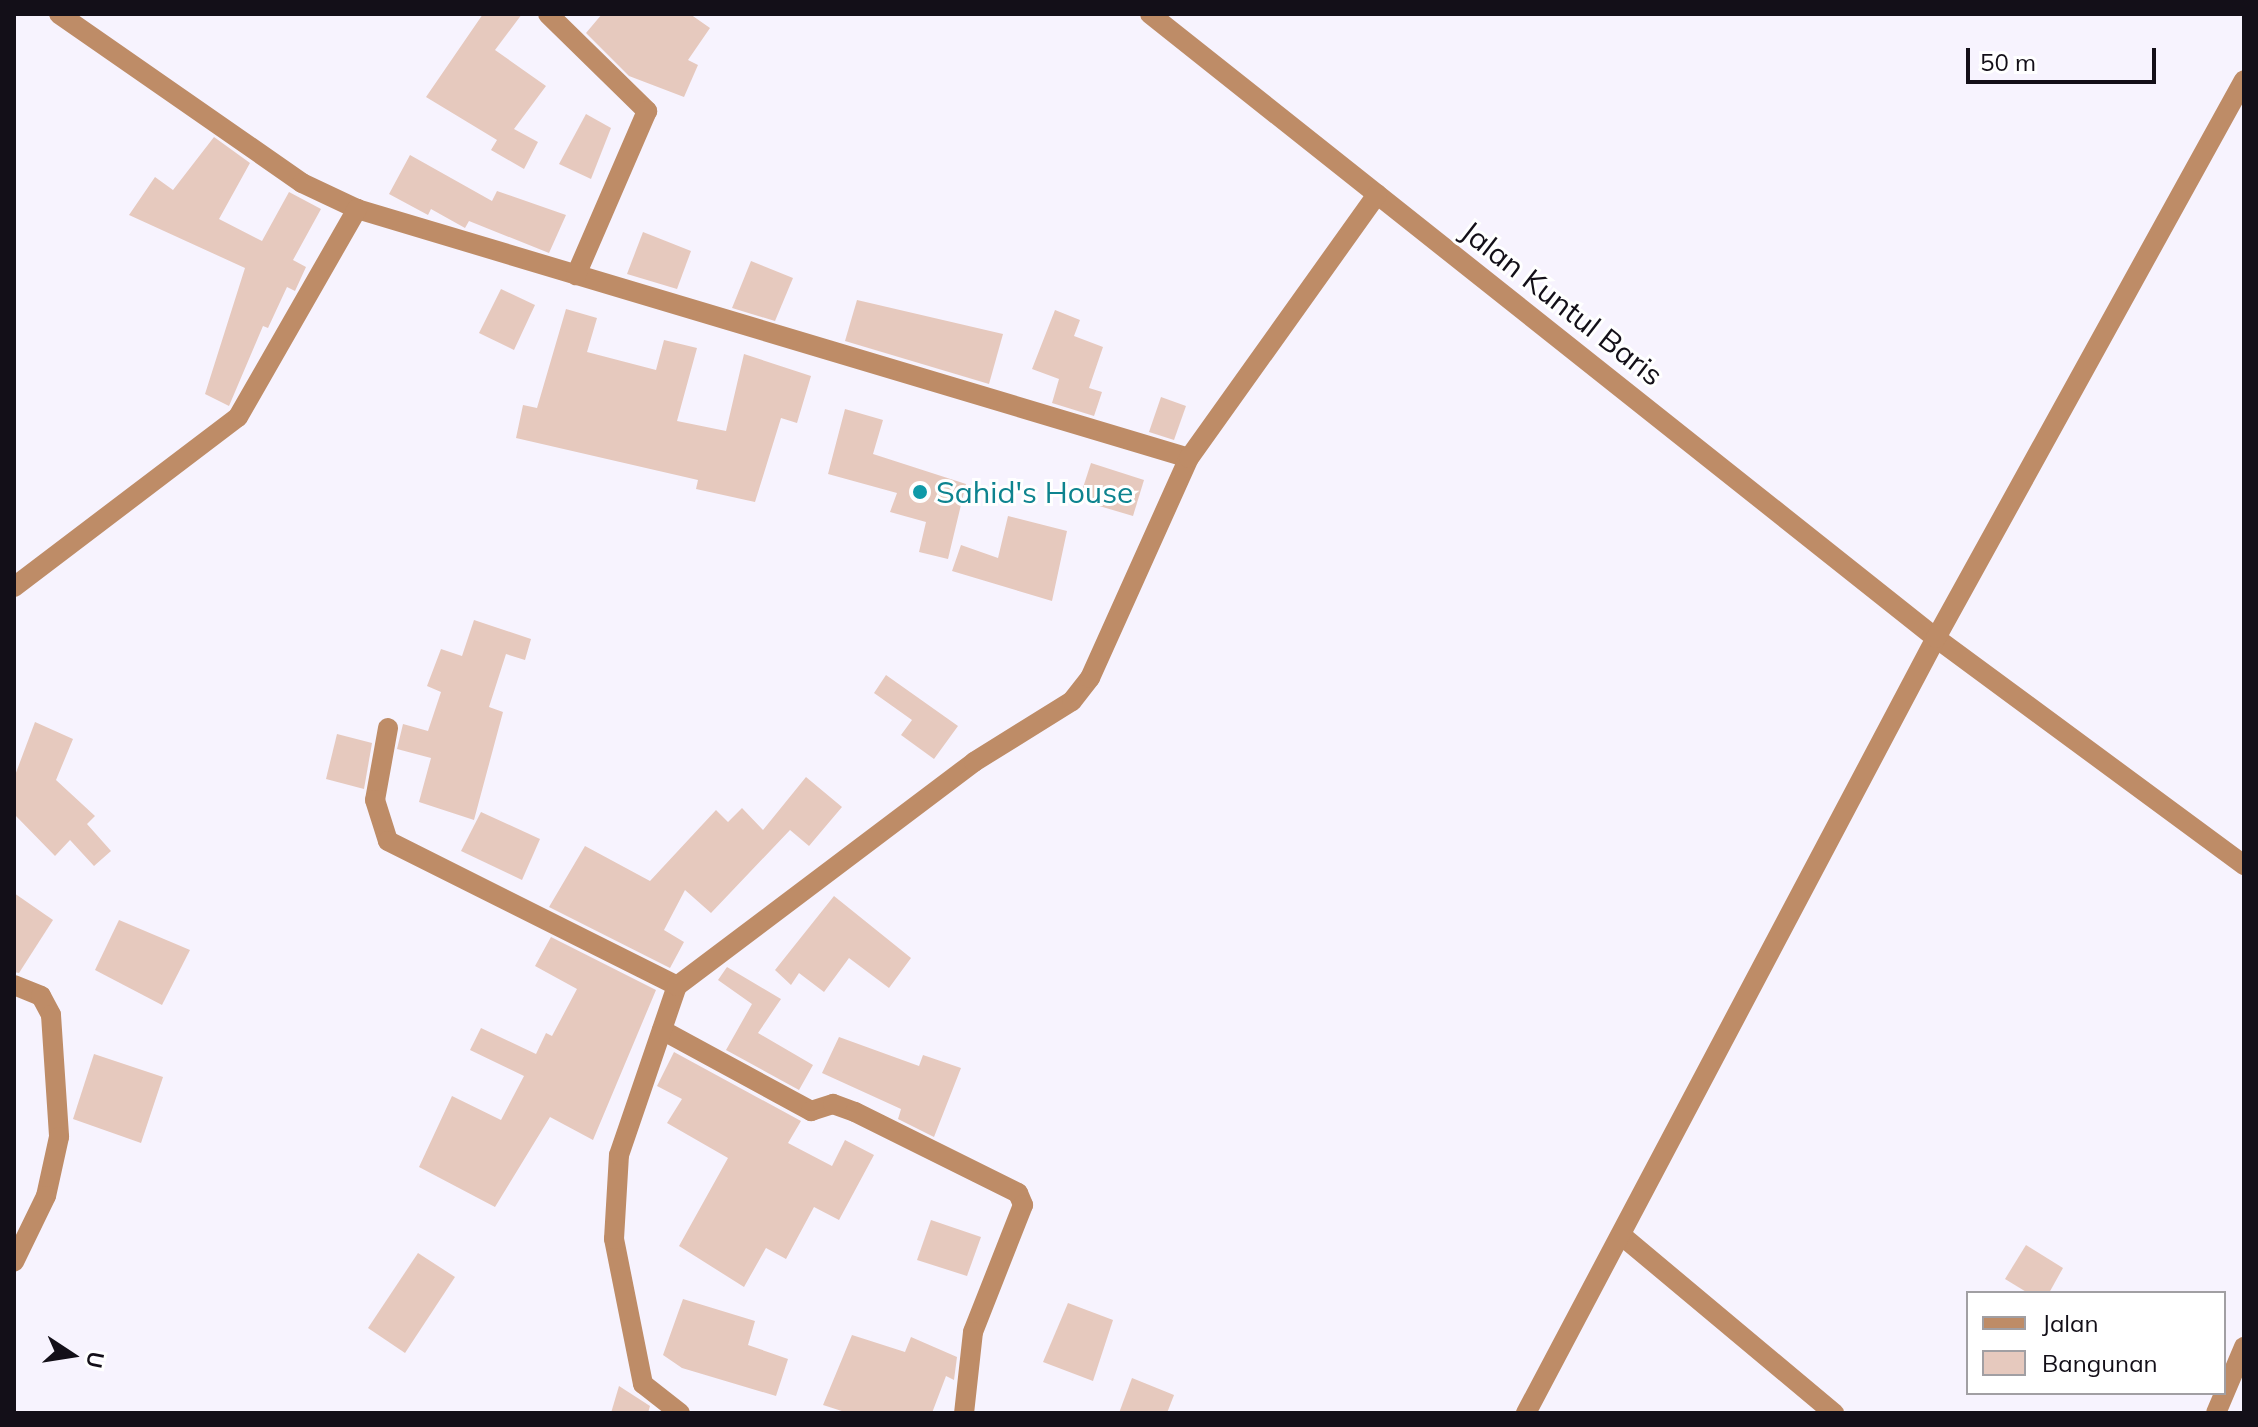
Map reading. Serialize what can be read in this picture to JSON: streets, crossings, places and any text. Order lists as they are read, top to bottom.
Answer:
{
  "streets": {
    "street": ["Jalan Kuntul Baris"]
  },
  "places": ["Sahid's House"],
  "legend": ["Jalan", "Bangunan"],
  "scale_bar": "50 m",
  "north": "right"
}
